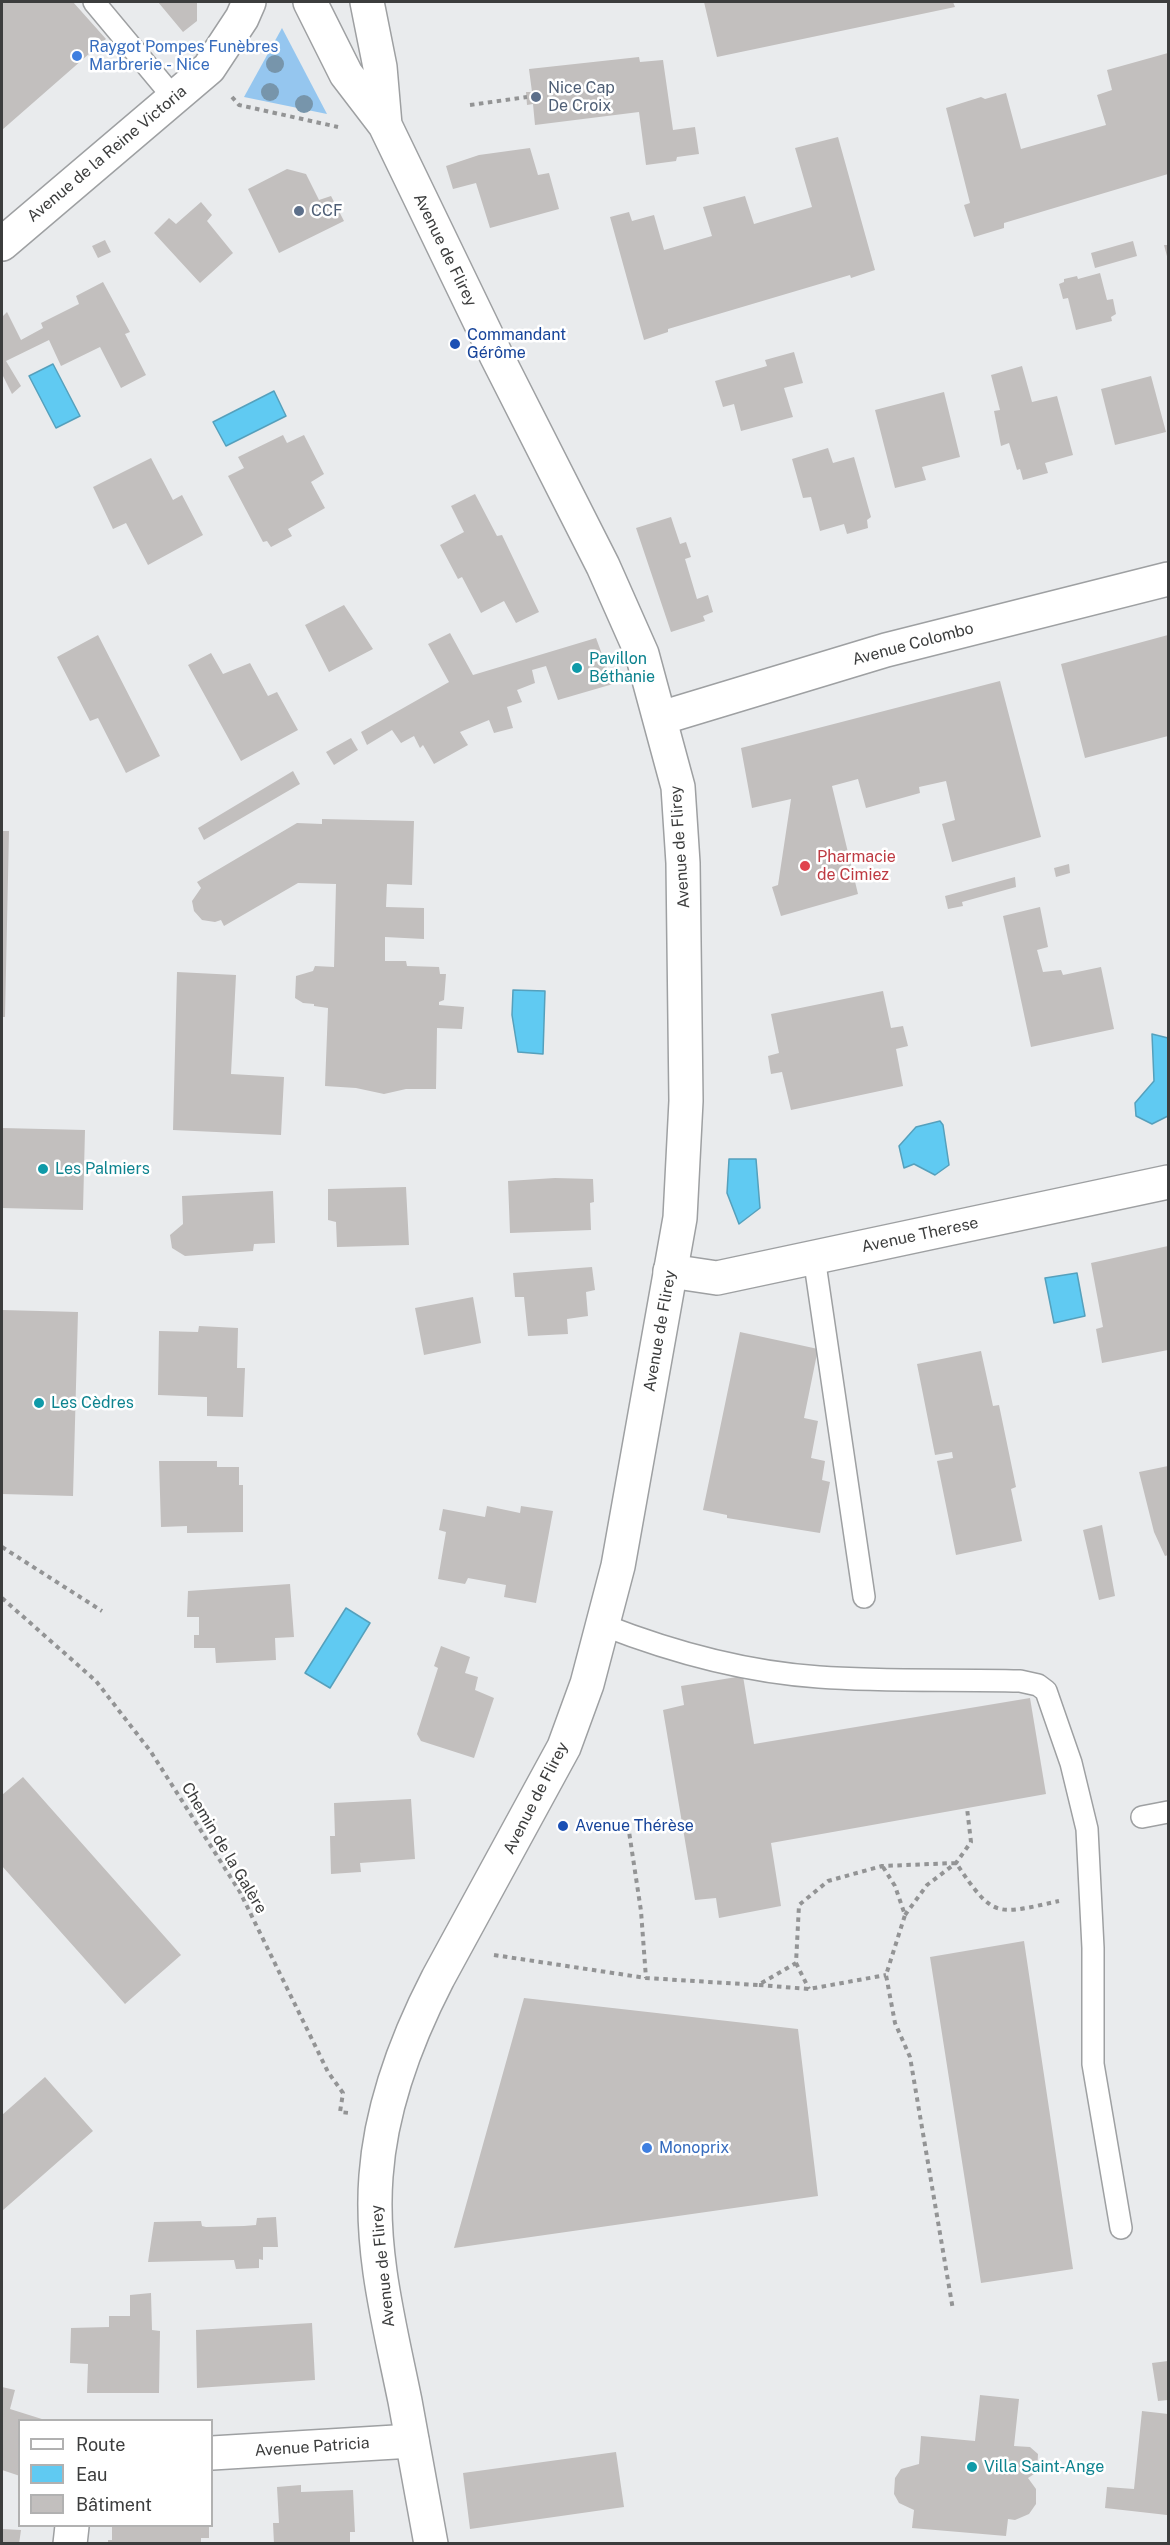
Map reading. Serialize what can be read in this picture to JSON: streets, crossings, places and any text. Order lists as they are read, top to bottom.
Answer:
{
  "streets": {
    "main road": [
      "Avenue de la Reine Victoria",
      "Avenue de Flirey",
      "Avenue Colombo",
      "Avenue Therese",
      "Avenue Patricia"
    ],
    "path": ["Chemin de la Galère"]
  },
  "crossings": [
    ["Avenue de Flirey", "Avenue Colombo"],
    ["Avenue de Flirey", "Avenue Therese"],
    ["Avenue de Flirey", "Chemin de la Galère"],
    ["Avenue de Flirey", "Avenue Patricia"]
  ],
  "places": [
    "Raygot Pompes Funèbres Marbrerie - Nice",
    "Nice Cap De Croix",
    "CCF",
    "Commandant Gérôme",
    "Pavillon Béthanie",
    "Pharmacie de Cimiez",
    "Les Palmiers",
    "Les Cèdres",
    "Avenue Thérèse",
    "Monoprix",
    "Villa Saint-Ange"
  ],
  "legend": ["Route", "Eau", "Bâtiment"]
}
